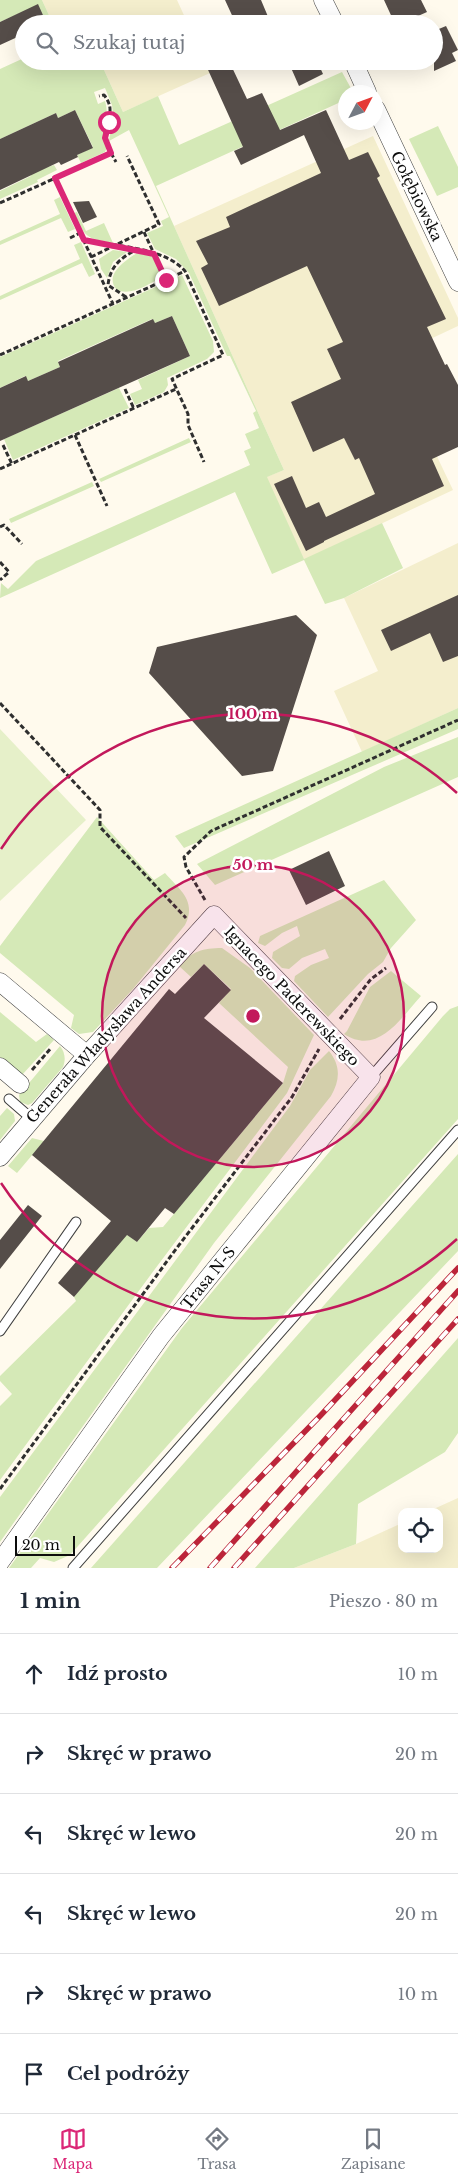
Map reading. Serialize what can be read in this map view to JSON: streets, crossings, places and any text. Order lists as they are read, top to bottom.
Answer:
{
  "streets": {
    "street": [
      "Gołębiowska",
      "Ignacego Paderewskiego",
      "Generała Władysława Andersa",
      "Trasa N-S"
    ]
  },
  "crossings": [
    ["Ignacego Paderewskiego", "Generała Władysława Andersa"],
    ["Ignacego Paderewskiego", "Trasa N-S"]
  ],
  "scale_bar": "20 m",
  "north": "top right",
  "page": {
    "search": "Szukaj tutaj",
    "scale": "20 m",
    "heading": ["1 min", "Pieszo · 80 m"],
    "list": [
      ["Idź prosto", "10 m"],
      ["Skręć w prawo", "20 m"],
      ["Skręć w lewo", "20 m"],
      ["Skręć w lewo", "20 m"],
      ["Skręć w prawo", "10 m"],
      "Cel podróży"
    ],
    "nav": ["Mapa", "Trasa", "Zapisane"]
  },
  "rings": ["100 m", "50 m"]
}
